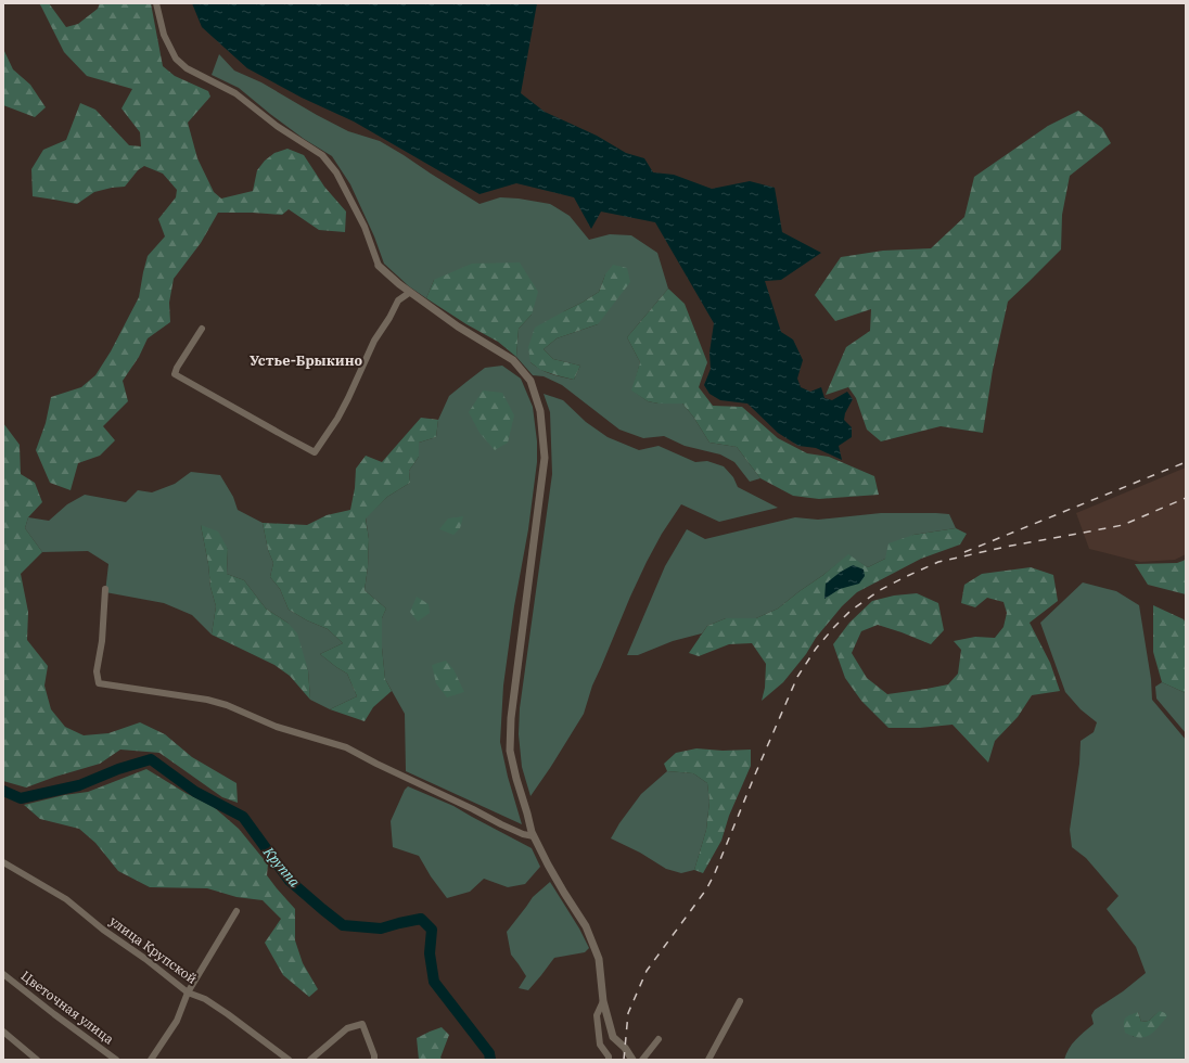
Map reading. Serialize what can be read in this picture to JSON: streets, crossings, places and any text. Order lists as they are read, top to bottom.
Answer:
{
  "streets": {
    "street": ["улица Крупской", "Цветочная улица"]
  },
  "districts": ["Устье-Брыкино"],
  "water": ["Круппа"]
}
